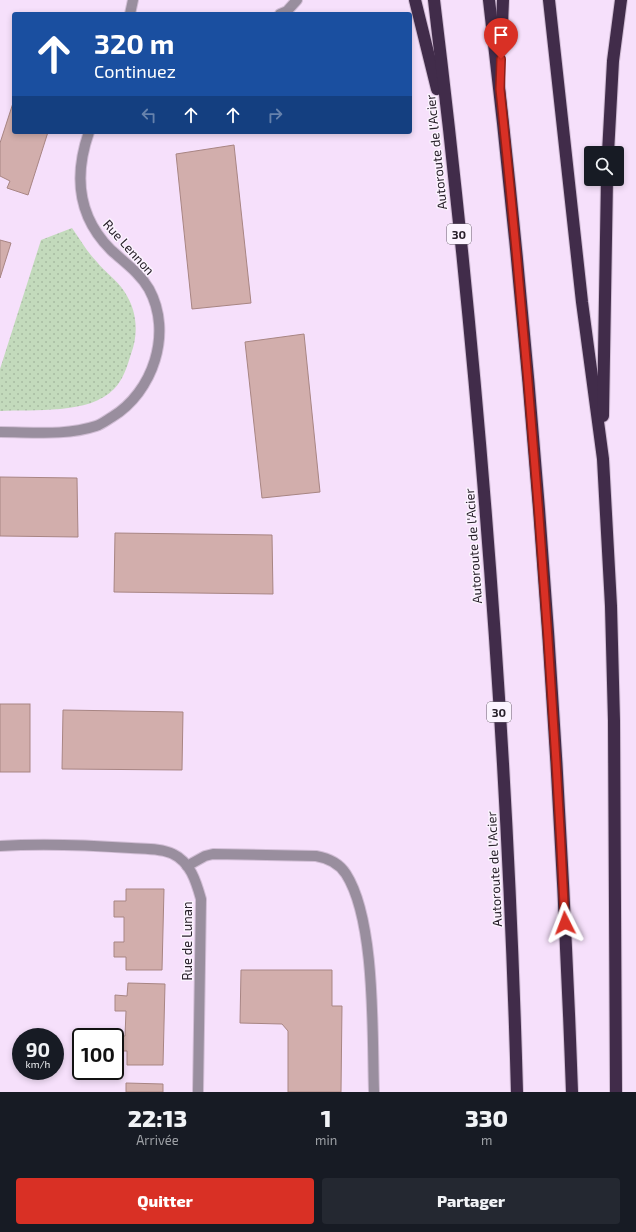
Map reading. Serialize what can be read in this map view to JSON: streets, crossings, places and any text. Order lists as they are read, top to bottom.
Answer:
{
  "streets": {
    "highway": ["Autoroute de l'Acier", "30"],
    "street": ["Rue Lennon", "Rue de Lunan"]
  },
  "page": {
    "turn": ["320 m", "Continuez"],
    "speed": "90 km/h",
    "limit": "100",
    "eta": [
      "22:13",
      "Arrivée",
      "1",
      "min",
      "330",
      "m"
    ],
    "buttons": ["Quitter", "Partager"]
  }
}
